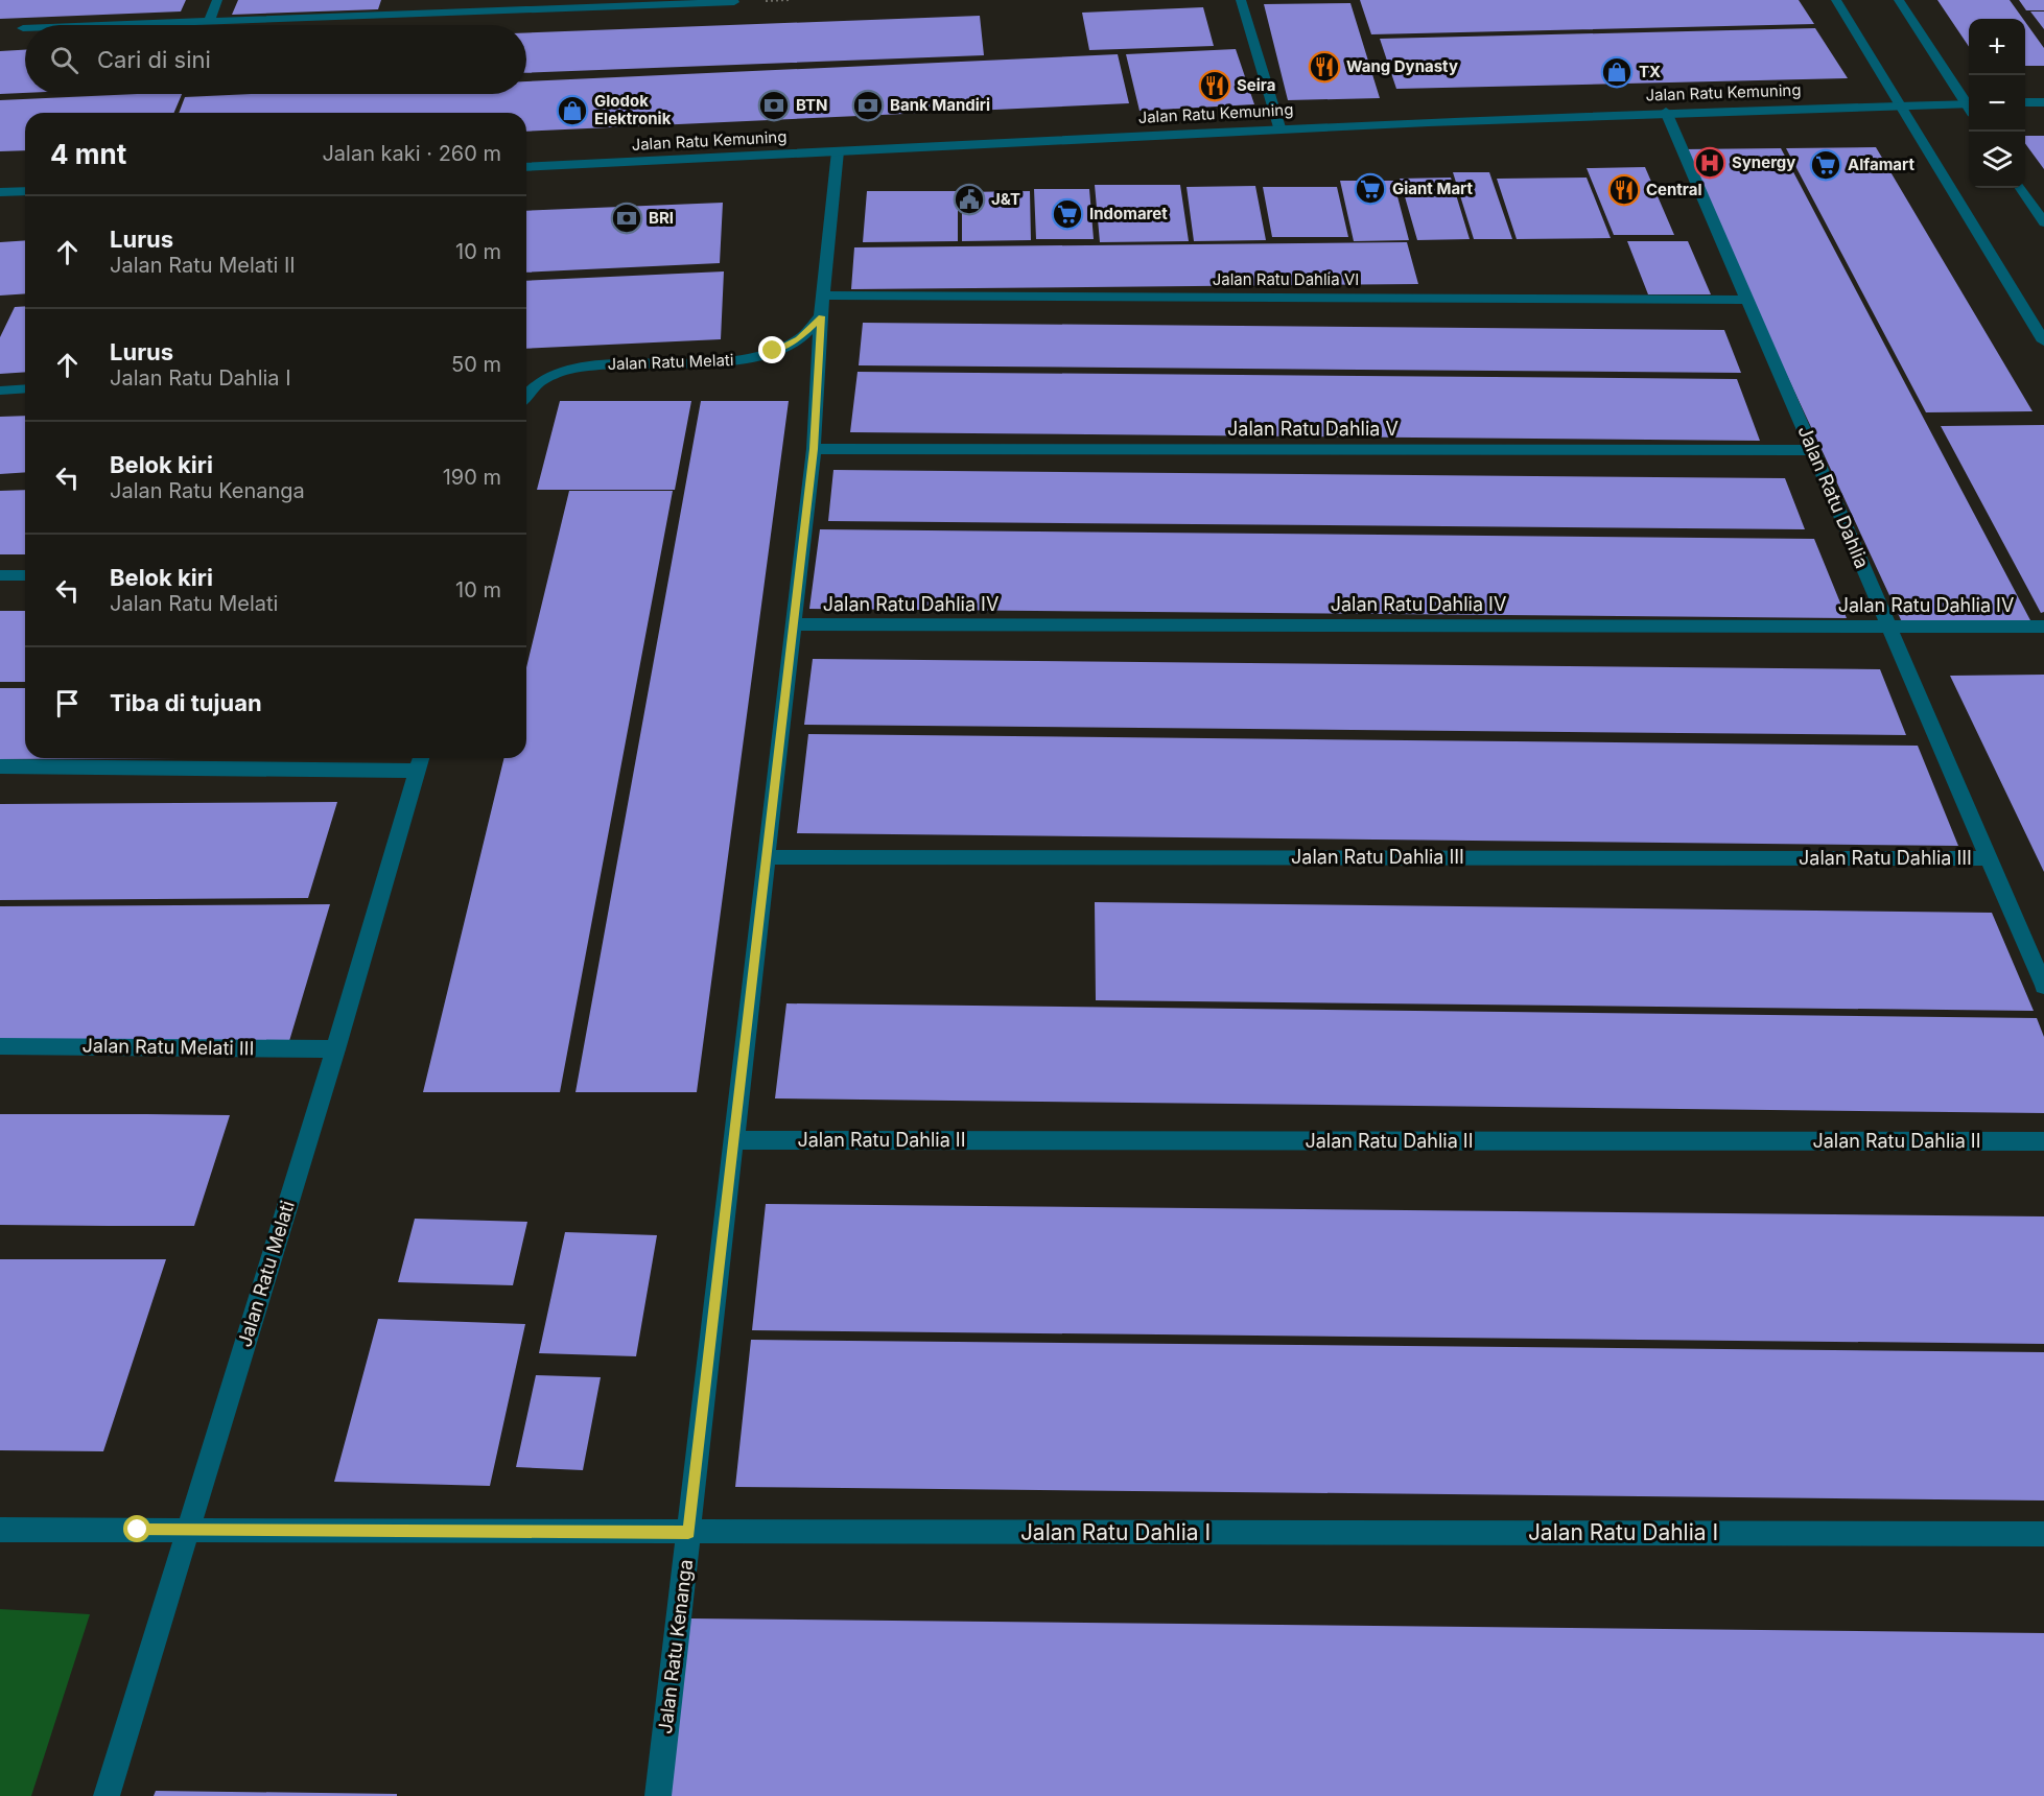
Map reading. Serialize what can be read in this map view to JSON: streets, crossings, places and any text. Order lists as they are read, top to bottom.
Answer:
{
  "streets": {
    "street": [
      "Jalan Ratu Kemuning",
      "Jalan Ratu Dahlia VI",
      "Jalan Ratu Melati",
      "Jalan Ratu Dahlia V",
      "Jalan Ratu Dahlia",
      "Jalan Ratu Dahlia IV",
      "Jalan Ratu Dahlia III",
      "Jalan Ratu Melati III",
      "Jalan Ratu Dahlia II",
      "Jalan Ratu Dahlia I",
      "Jalan Ratu Kenanga"
    ]
  },
  "crossings": [
    ["Jalan Ratu Kemuning", "Jalan Ratu Dahlia"],
    ["Jalan Ratu Kemuning", "Jalan Ratu Kenanga"],
    ["Jalan Ratu Dahlia VI", "Jalan Ratu Dahlia"],
    ["Jalan Ratu Dahlia VI", "Jalan Ratu Kenanga"],
    ["Jalan Ratu Melati", "Jalan Ratu Melati III"],
    ["Jalan Ratu Melati", "Jalan Ratu Dahlia I"],
    ["Jalan Ratu Melati", "Jalan Ratu Kenanga"],
    ["Jalan Ratu Dahlia V", "Jalan Ratu Dahlia"],
    ["Jalan Ratu Dahlia V", "Jalan Ratu Kenanga"],
    ["Jalan Ratu Dahlia", "Jalan Ratu Dahlia IV"],
    ["Jalan Ratu Dahlia", "Jalan Ratu Dahlia III"],
    ["Jalan Ratu Dahlia IV", "Jalan Ratu Kenanga"],
    ["Jalan Ratu Dahlia III", "Jalan Ratu Kenanga"],
    ["Jalan Ratu Dahlia II", "Jalan Ratu Kenanga"],
    ["Jalan Ratu Dahlia I", "Jalan Ratu Kenanga"]
  ],
  "places": {
    "restaurant": ["Wang Dynasty", "Seira", "Central"],
    "shop": ["TX", "Glodok Elektronik"],
    "bank": ["BTN", "Bank Mandiri", "BRI"],
    "hospital": ["Synergy"],
    "supermarket": ["Alfamart", "Giant Mart", "Indomaret"],
    "public building": ["J&T"]
  },
  "page": {
    "map_buttons": ["+", "−"],
    "search": "Cari di sini",
    "heading": ["4 mnt", "Jalan kaki · 260 m"],
    "list": [
      ["Lurus", "Jalan Ratu Melati II", "10 m"],
      ["Lurus", "Jalan Ratu Dahlia I", "50 m"],
      ["Belok kiri", "Jalan Ratu Kenanga", "190 m"],
      ["Belok kiri", "Jalan Ratu Melati", "10 m"],
      "Tiba di tujuan"
    ]
  }
}
